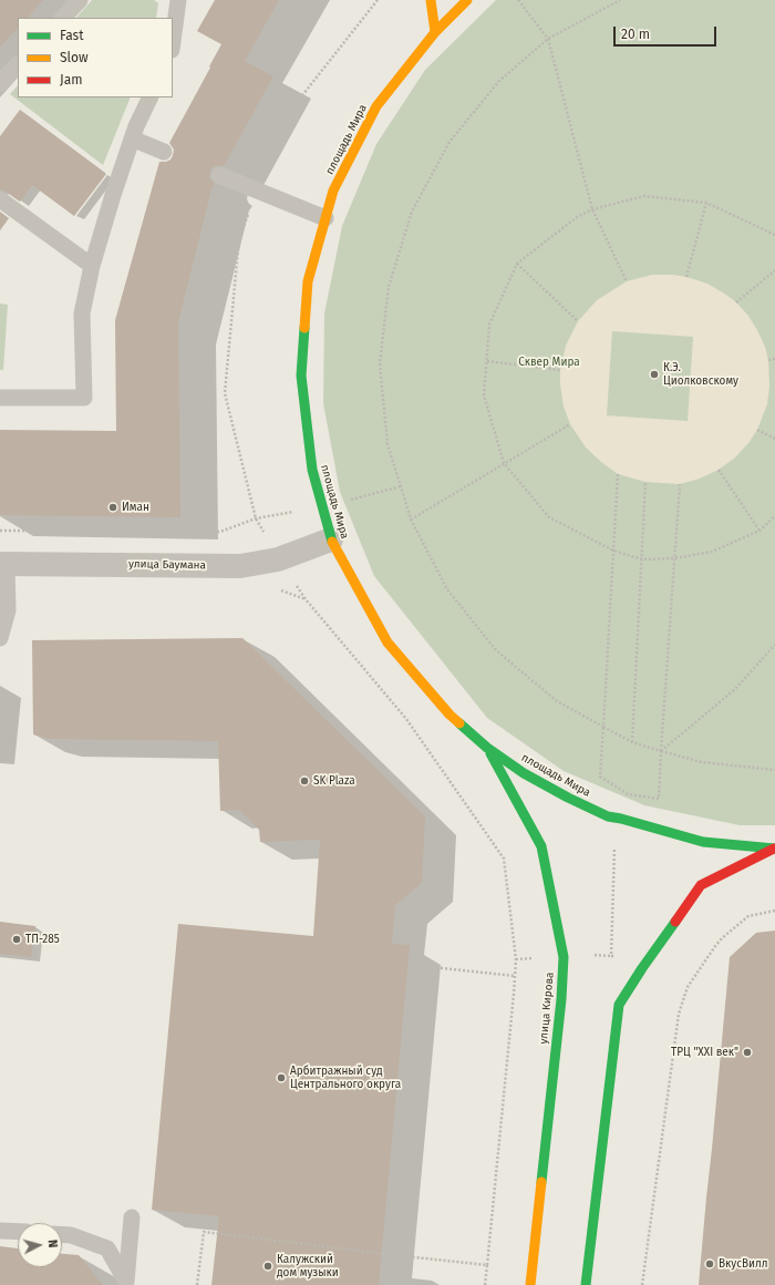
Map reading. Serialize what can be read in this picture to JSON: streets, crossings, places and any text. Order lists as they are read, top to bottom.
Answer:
{
  "streets": {
    "main road": ["площадь Мира", "улица Кирова"],
    "street": ["улица Баумана"]
  },
  "crossings": [
    ["площадь Мира", "улица Баумана"],
    ["площадь Мира", "улица Кирова"]
  ],
  "parks": ["Сквер Мира"],
  "places": [
    "К.Э. Циолковскому",
    "Иман",
    "SK Plaza",
    "ТП-285",
    "ТРЦ \"XXI век\"",
    "Арбитражный суд Центрального округа",
    "ВкусВилл",
    "Калужский дом музыки"
  ],
  "legend": ["Fast", "Slow", "Jam"],
  "scale_bar": "20 m",
  "north": "right"
}
